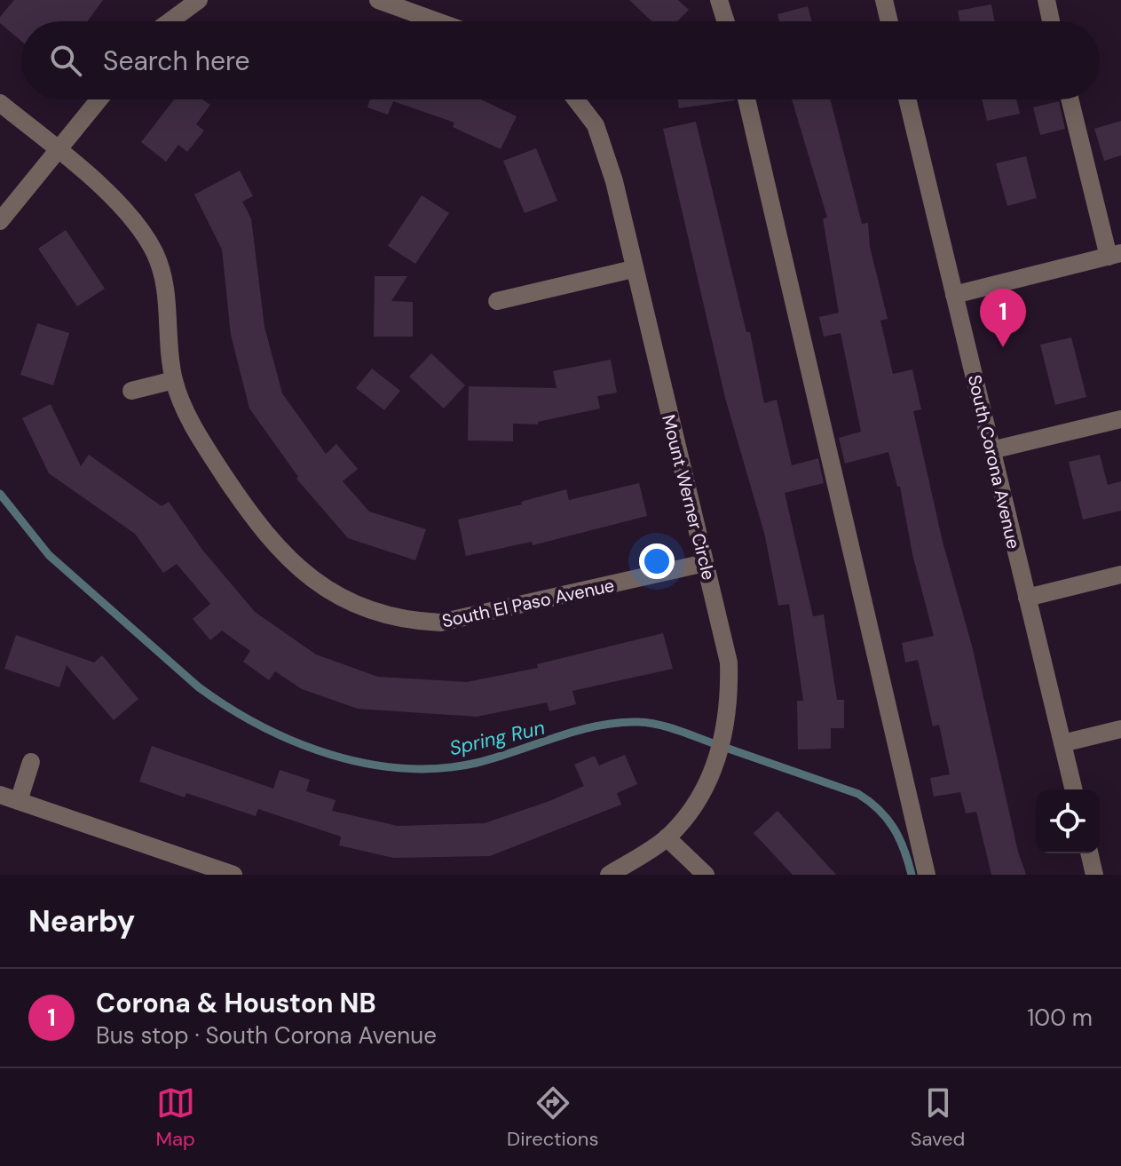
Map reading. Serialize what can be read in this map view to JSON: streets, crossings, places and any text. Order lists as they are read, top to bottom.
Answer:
{
  "streets": {
    "street": ["South Corona Avenue", "Mount Werner Circle", "South El Paso Avenue"]
  },
  "crossings": [
    ["Mount Werner Circle", "South El Paso Avenue"]
  ],
  "water": ["Spring Run"],
  "page": {
    "search": "Search here",
    "pins": "1",
    "heading": "Nearby",
    "list": [
      {
        "mark": "1",
        "name": "Corona & Houston NB",
        "note": "Bus stop · South Corona Avenue",
        "value": "100 m"
      }
    ],
    "nav": ["Map", "Directions", "Saved"]
  }
}
